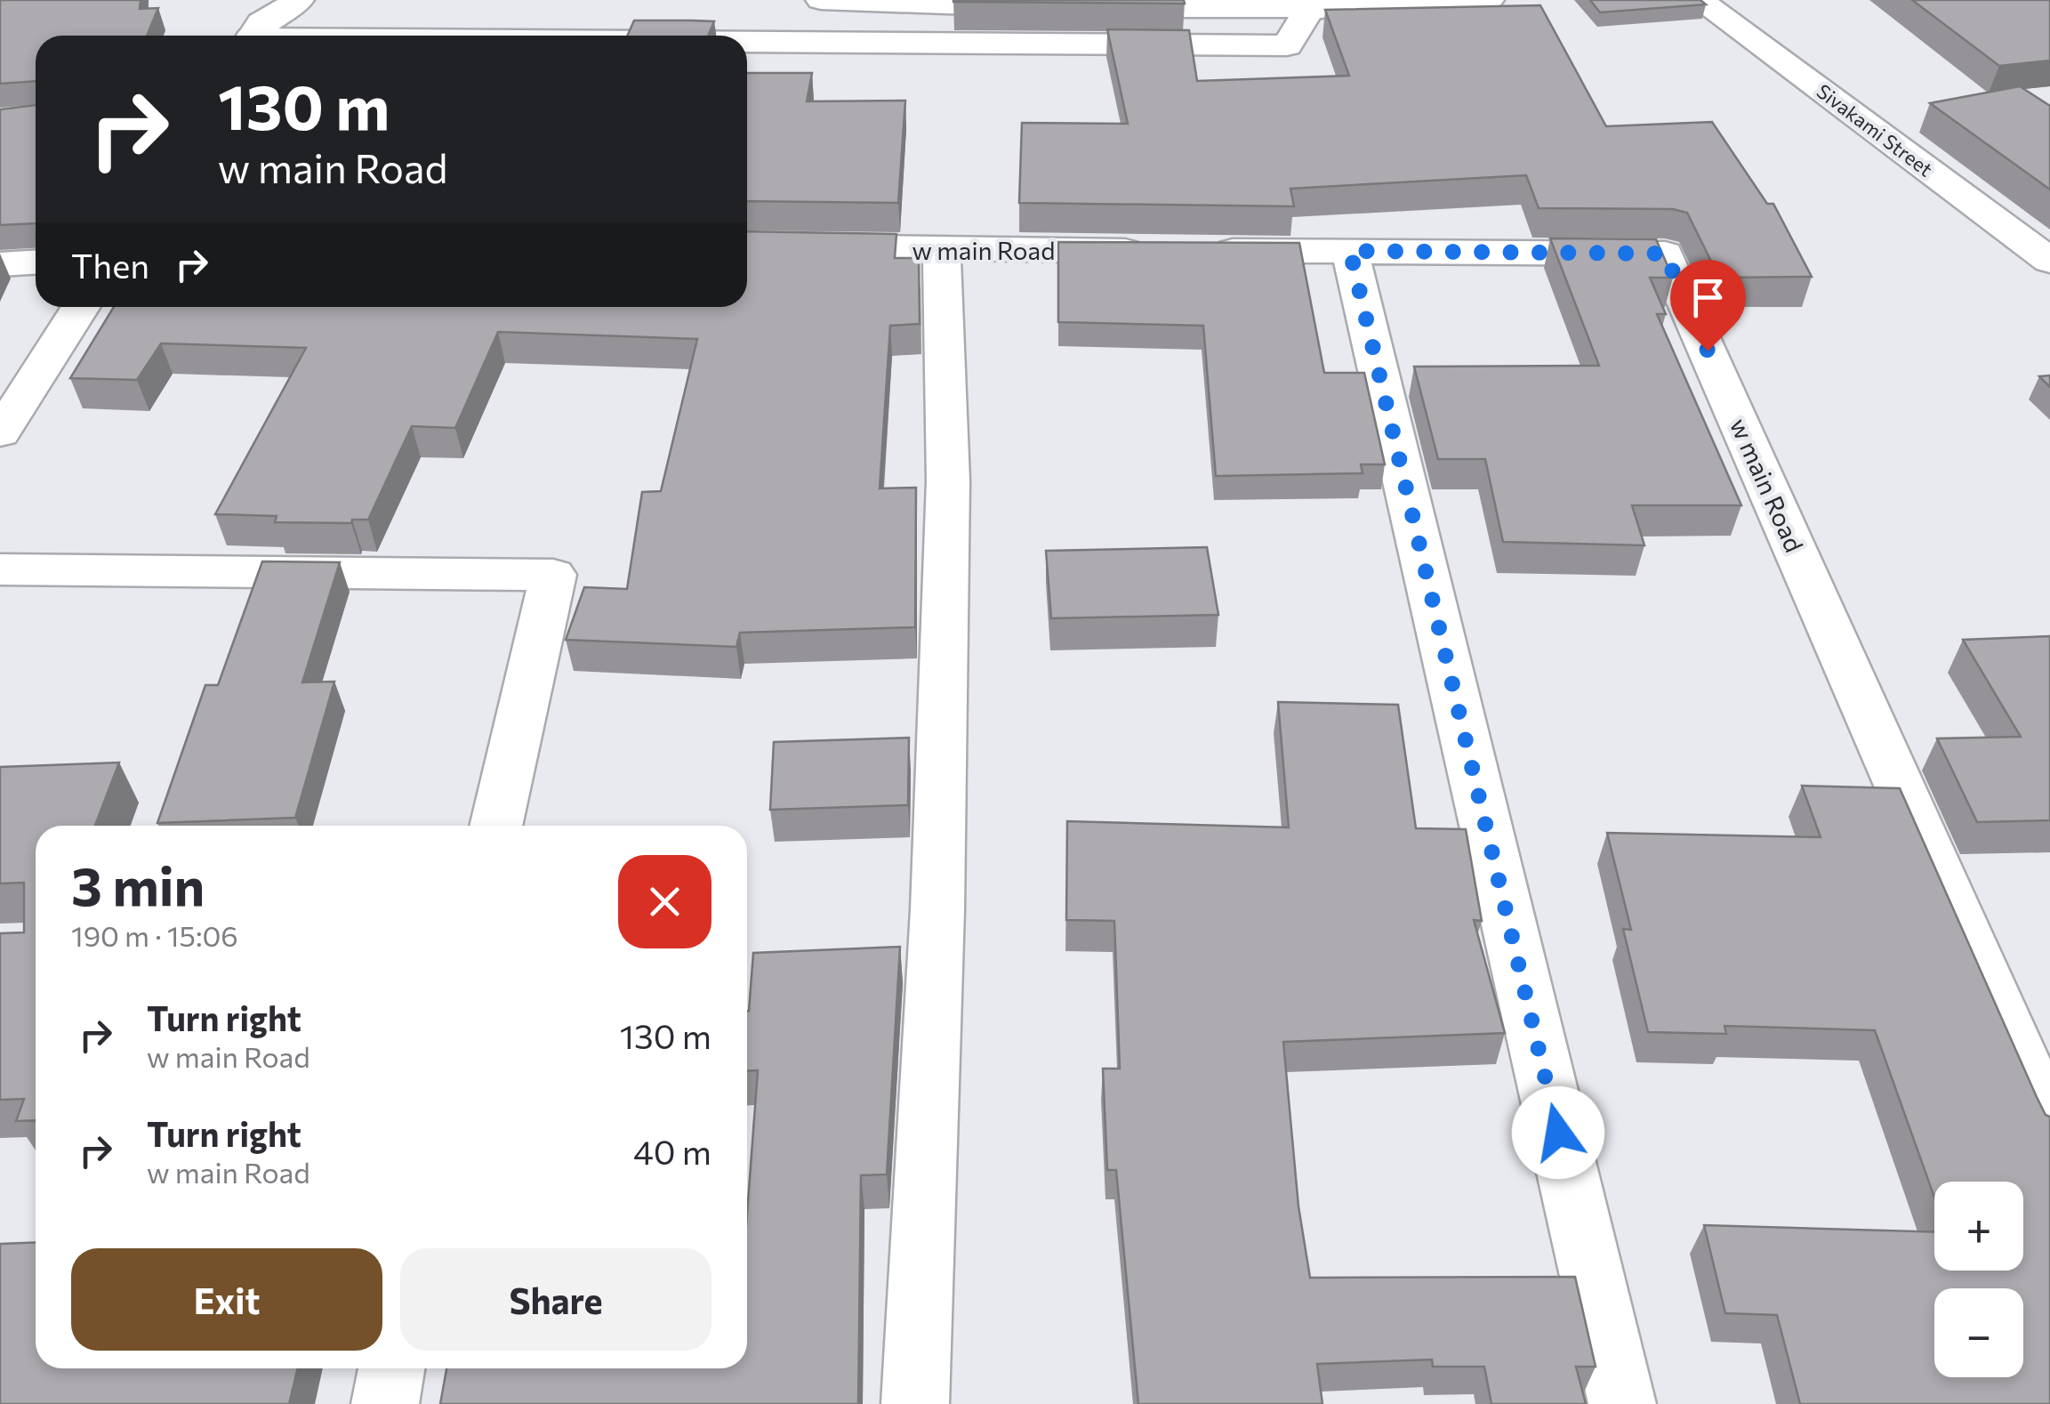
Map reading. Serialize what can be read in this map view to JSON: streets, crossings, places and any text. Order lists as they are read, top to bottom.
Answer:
{
  "streets": {
    "street": ["Sivakami Street", "w main Road"]
  },
  "page": {
    "turn": ["130 m", "w main Road"],
    "then": "Then",
    "heading": ["3 min", "190 m · 15:06"],
    "list": [
      {
        "name": "Turn right",
        "note": "w main Road",
        "value": "130 m"
      },
      {
        "name": "Turn right",
        "note": "w main Road",
        "value": "40 m"
      }
    ],
    "map_buttons": ["+", "−"],
    "buttons": ["Exit", "Share"]
  }
}
